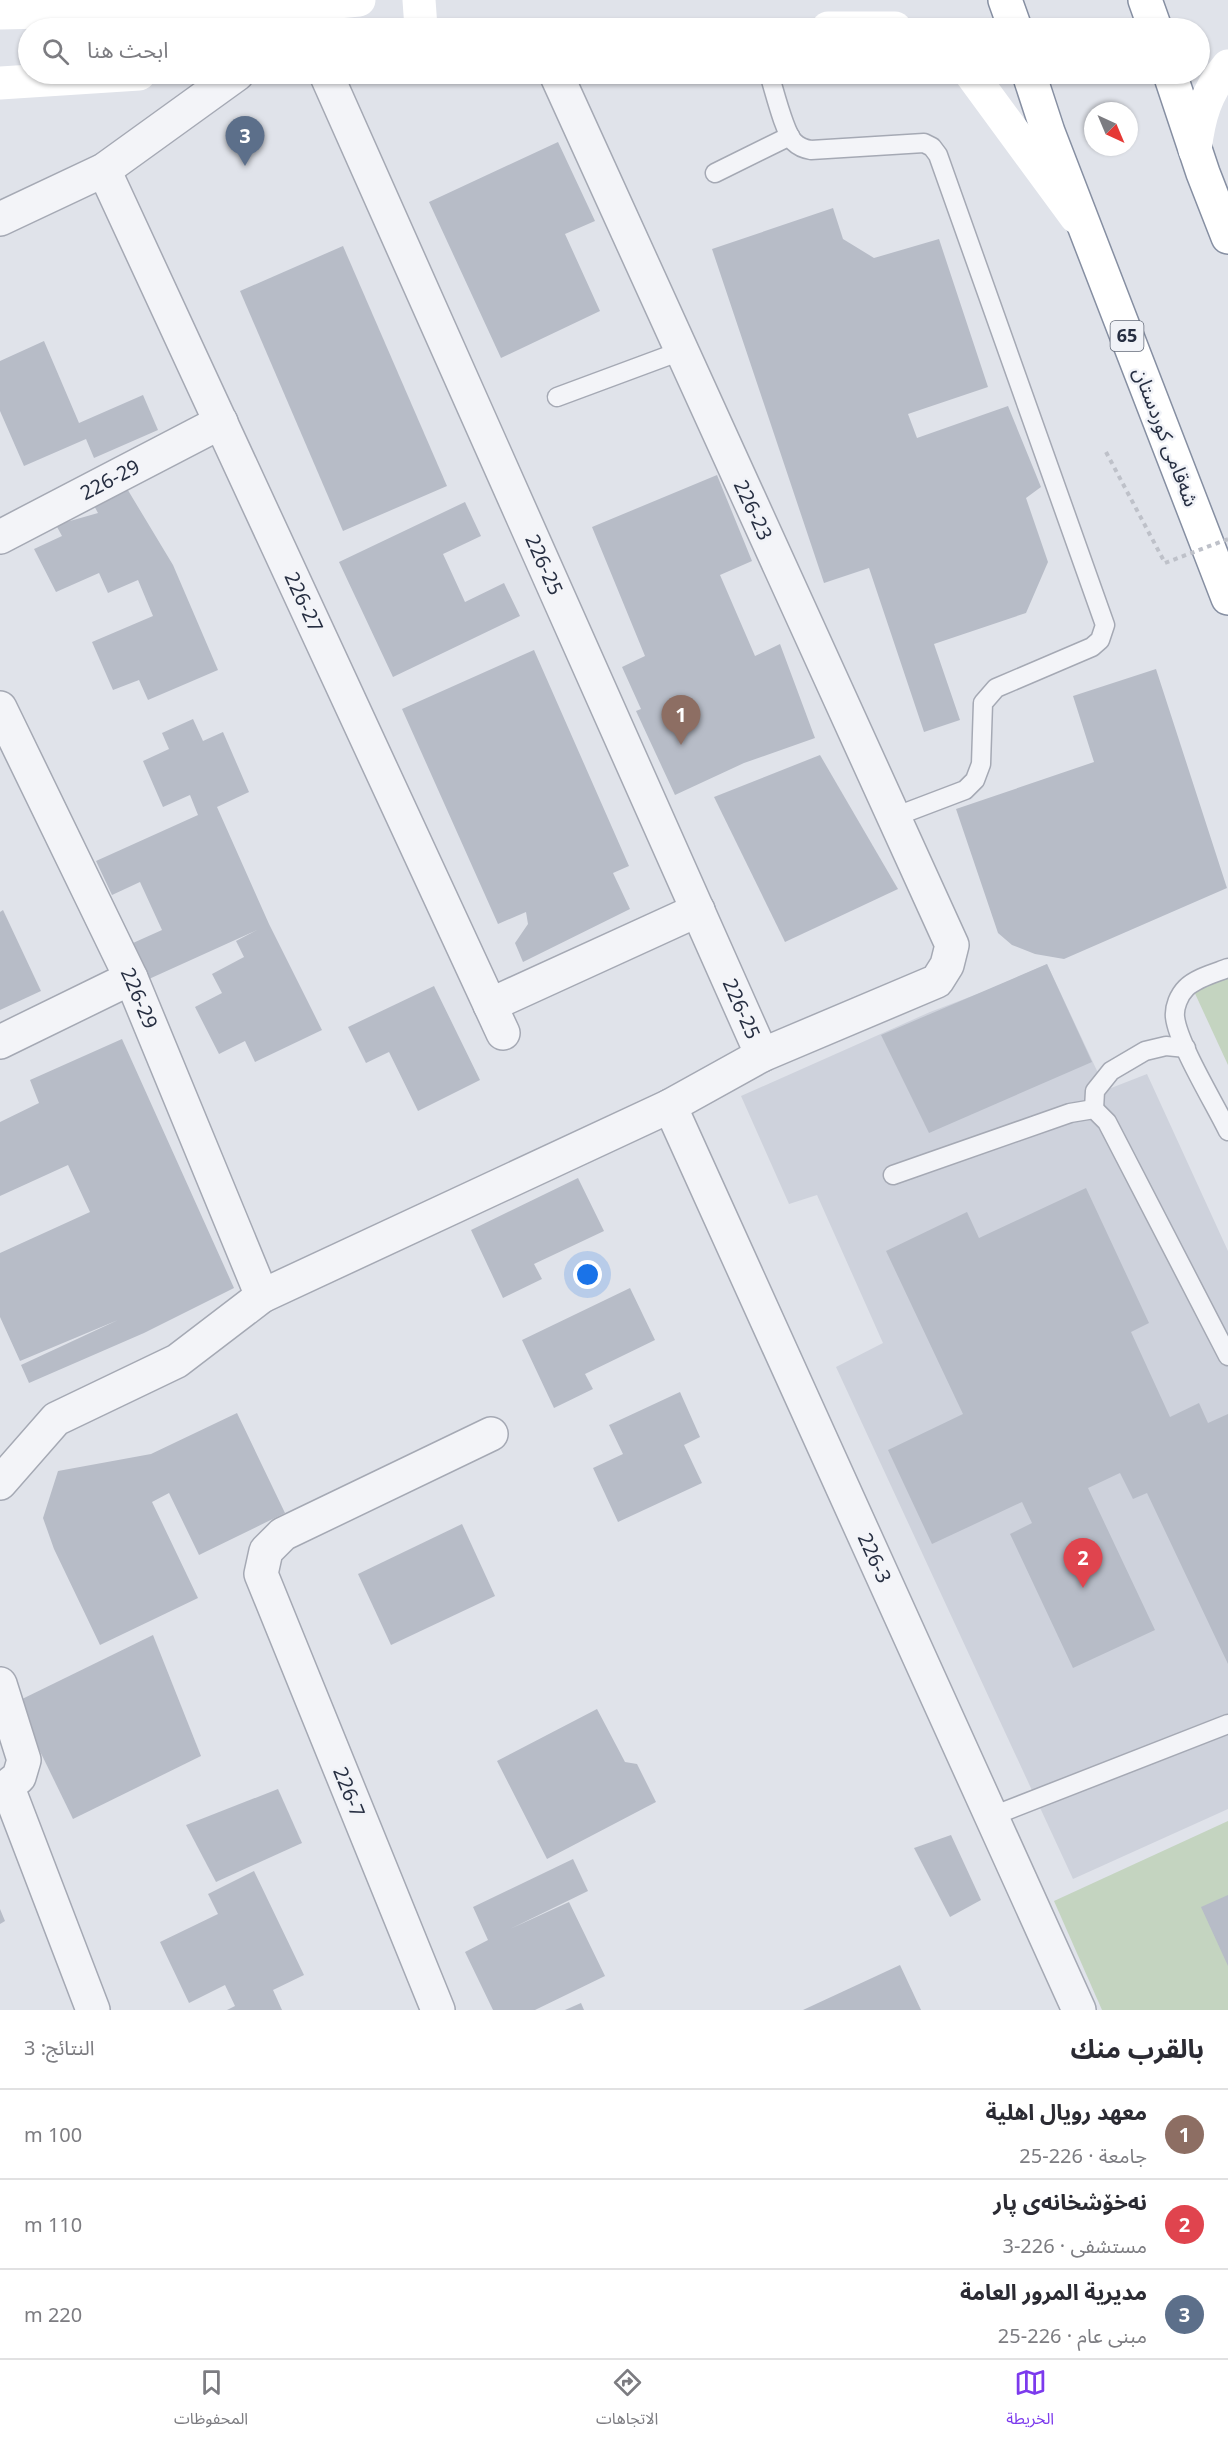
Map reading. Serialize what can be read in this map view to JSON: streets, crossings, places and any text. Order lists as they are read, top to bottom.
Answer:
{
  "streets": {
    "main road": ["65", "شەقامی کوردستان"],
    "street": [
      "226-29",
      "226-23",
      "226-25",
      "226-27",
      "226-3",
      "226-7"
    ]
  },
  "crossings": [
    ["226-29", "226-27"],
    ["226-23", "226-25"],
    ["226-25", "226-27"]
  ],
  "north": "bottom right",
  "page": {
    "search": "ابحث هنا",
    "pins": ["3", "1", "2"],
    "heading": ["بالقرب منك", "النتائج: 3"],
    "list": [
      {
        "mark": "1",
        "name": "معهد رويال اهلية",
        "note": "جامعة · 226-25",
        "value": "100 m"
      },
      {
        "mark": "2",
        "name": "نەخۆشخانەی پار",
        "note": "مستشفى · 226-3",
        "value": "110 m"
      },
      {
        "mark": "3",
        "name": "مديرية المرور العامة",
        "note": "مبنى عام · 226-25",
        "value": "220 m"
      }
    ],
    "nav": ["الخريطة", "الاتجاهات", "المحفوظات"]
  }
}
